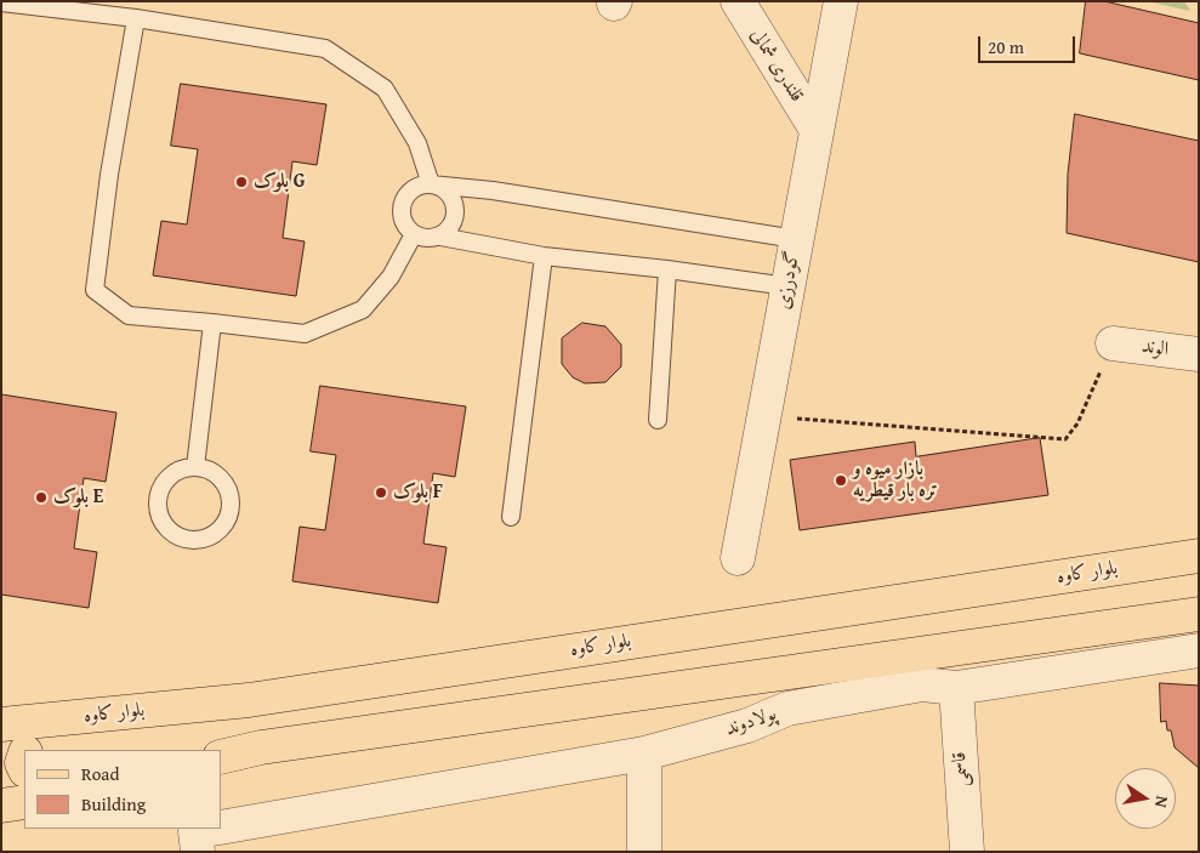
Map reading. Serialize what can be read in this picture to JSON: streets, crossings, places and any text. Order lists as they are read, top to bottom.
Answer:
{
  "streets": {
    "main road": ["بلوار کاوه"],
    "street": [
      "قلندری شمالی",
      "گودرزی",
      "الوند",
      "پولادوند",
      "قاسمی"
    ]
  },
  "crossings": [
    ["قلندری شمالی", "گودرزی"],
    ["پولادوند", "قاسمی"]
  ],
  "places": [
    "بلوک G",
    "بازار میوه و تره بار قیطریه",
    "بلوک F",
    "بلوک E"
  ],
  "legend": ["Road", "Building"],
  "scale_bar": "20 m",
  "north": "right"
}
